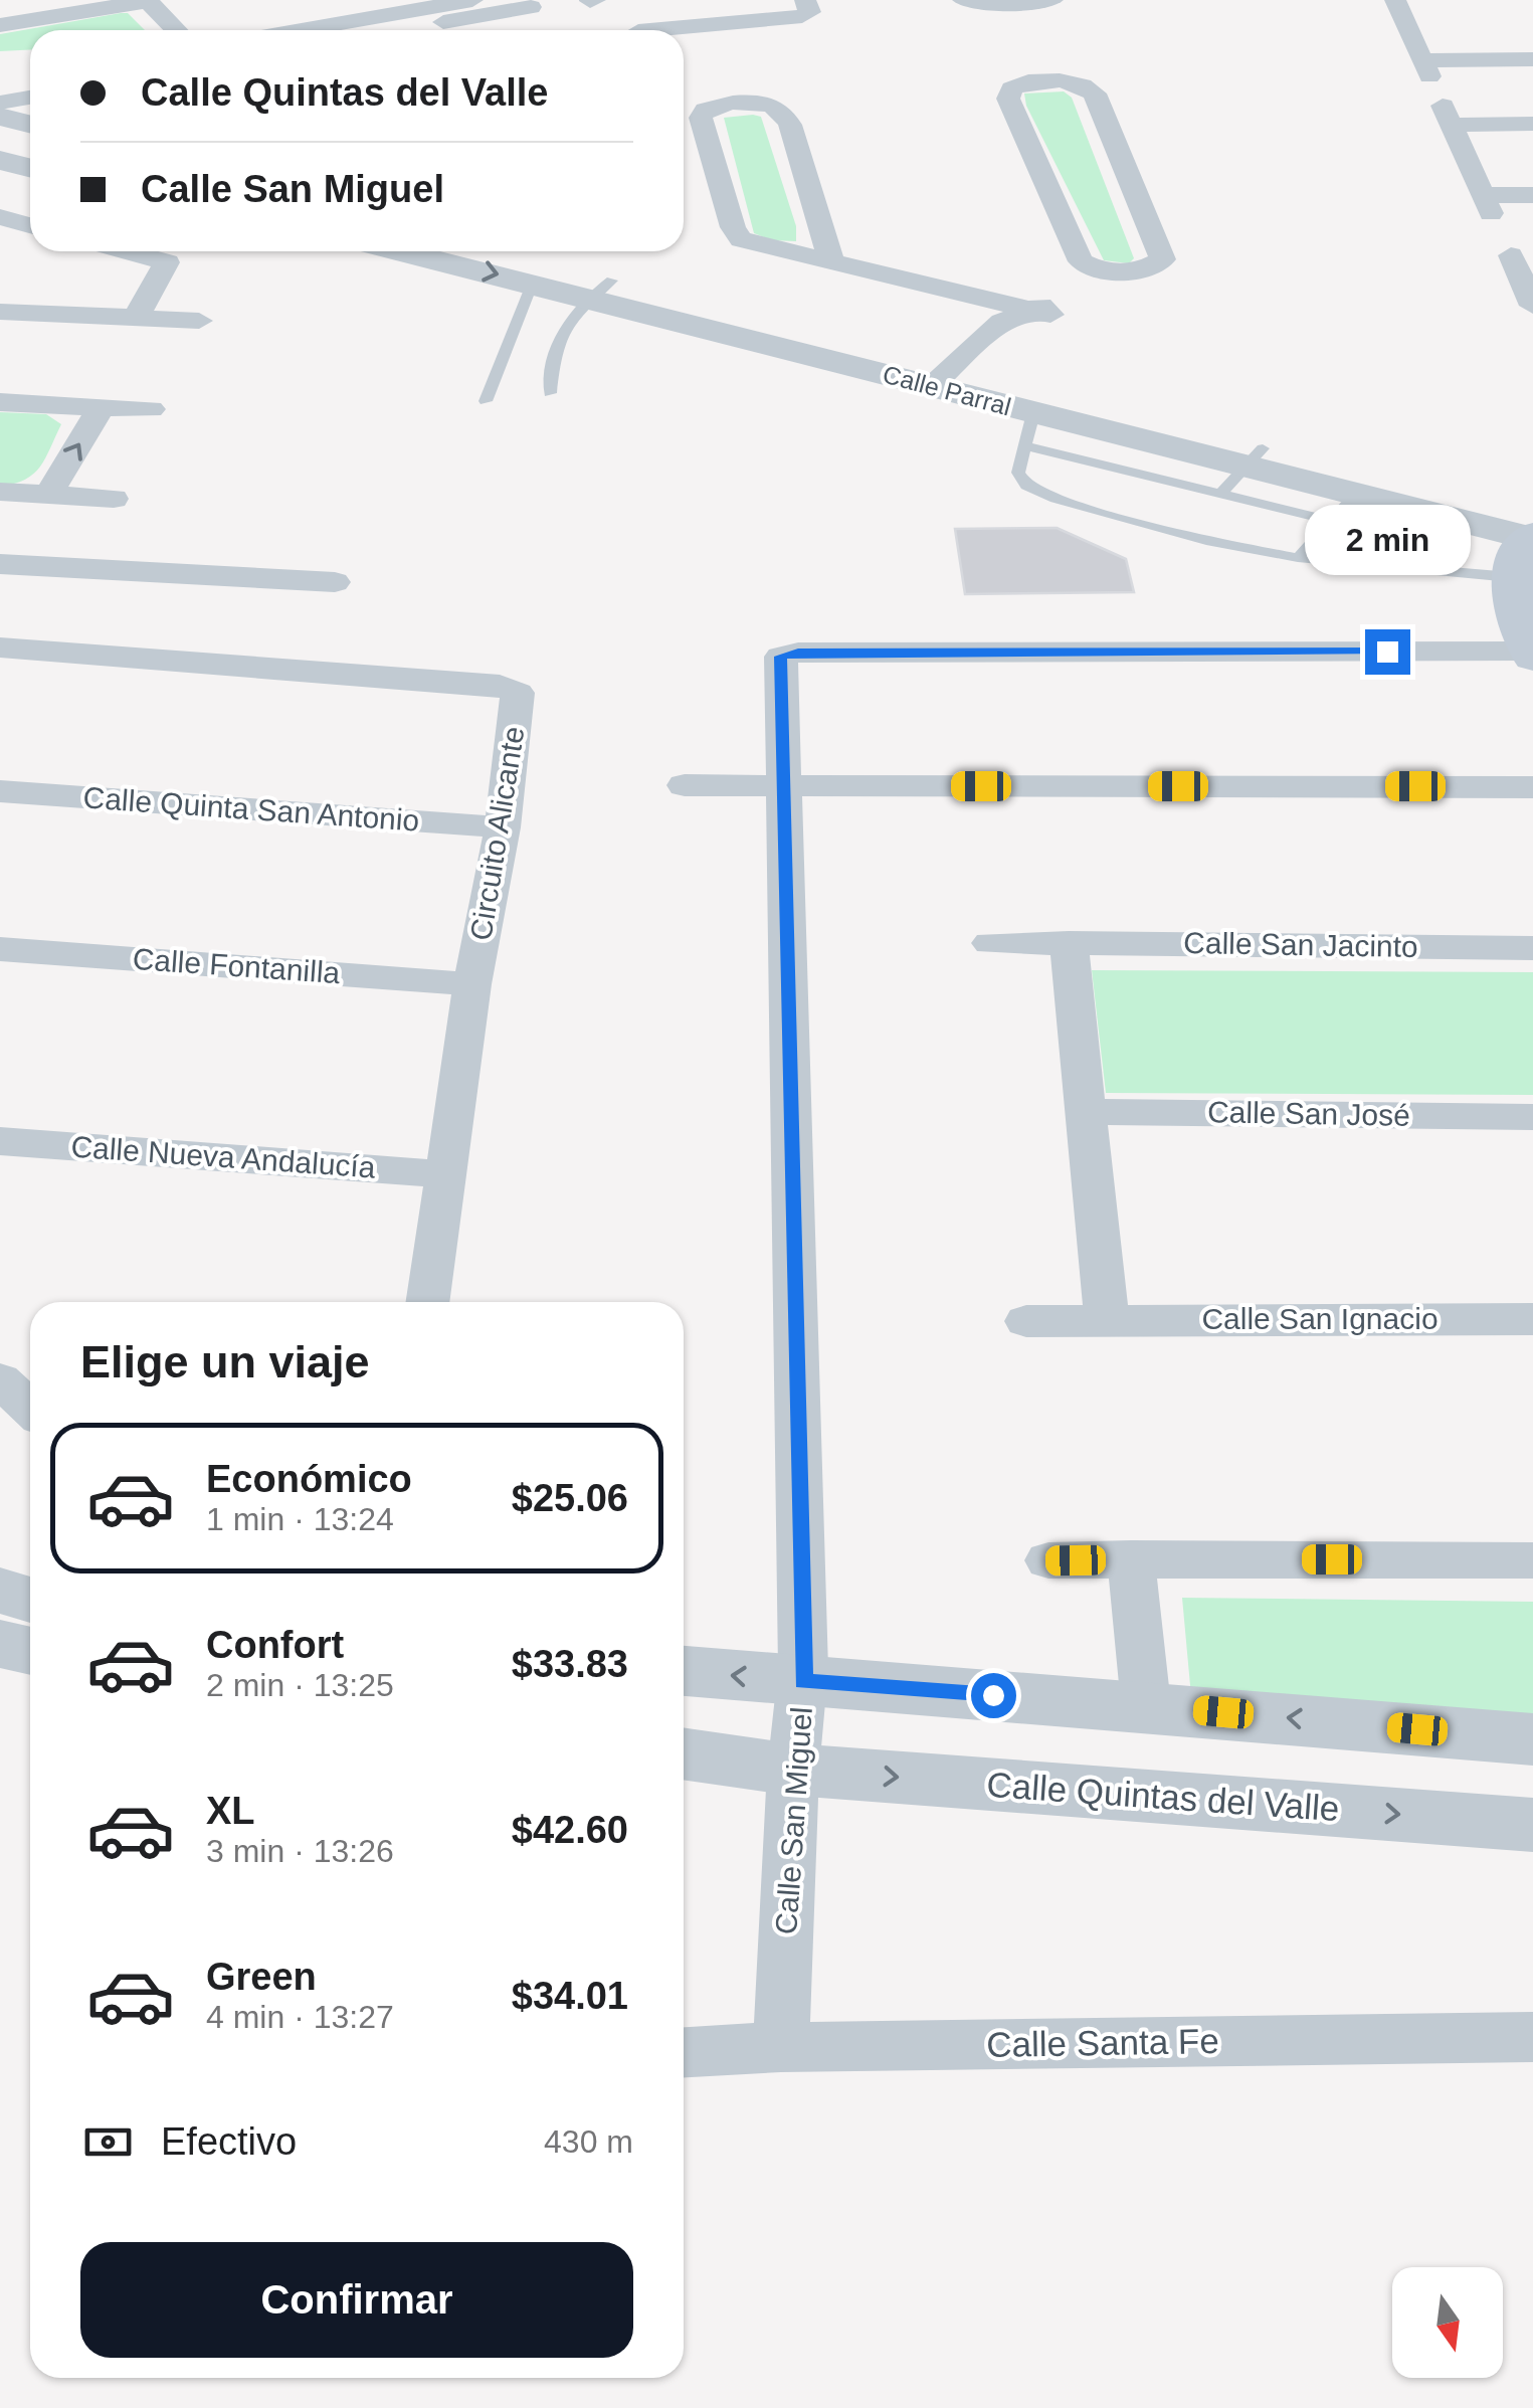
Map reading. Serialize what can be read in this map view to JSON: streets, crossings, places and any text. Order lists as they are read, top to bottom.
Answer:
{
  "streets": {
    "street": [
      "Calle Parral",
      "Calle Quinta San Antonio",
      "Circuito Alicante",
      "Calle San Jacinto",
      "Calle Fontanilla",
      "Calle San José",
      "Calle Nueva Andalucía",
      "Calle San Ignacio",
      "Calle Quintas del Valle",
      "Calle San Miguel",
      "Calle Santa Fe"
    ]
  },
  "crossings": [
    ["Calle Quinta San Antonio", "Circuito Alicante"],
    ["Circuito Alicante", "Calle Fontanilla"],
    ["Circuito Alicante", "Calle Nueva Andalucía"],
    ["Calle Quintas del Valle", "Calle San Miguel"],
    ["Calle San Miguel", "Calle Santa Fe"]
  ],
  "north": "bottom",
  "page": {
    "banner": ["Calle Quintas del Valle", "Calle San Miguel"],
    "bubble": "2 min",
    "heading": "Elige un viaje",
    "list": [
      {
        "name": "Económico",
        "note": "1 min · 13:24",
        "value": "$25.06"
      },
      {
        "name": "Confort",
        "note": "2 min · 13:25",
        "value": "$33.83"
      },
      {
        "name": "XL",
        "note": "3 min · 13:26",
        "value": "$42.60"
      },
      {
        "name": "Green",
        "note": "4 min · 13:27",
        "value": "$34.01"
      }
    ],
    "pay": ["Efectivo", "430 m"],
    "buttons": "Confirmar"
  }
}
